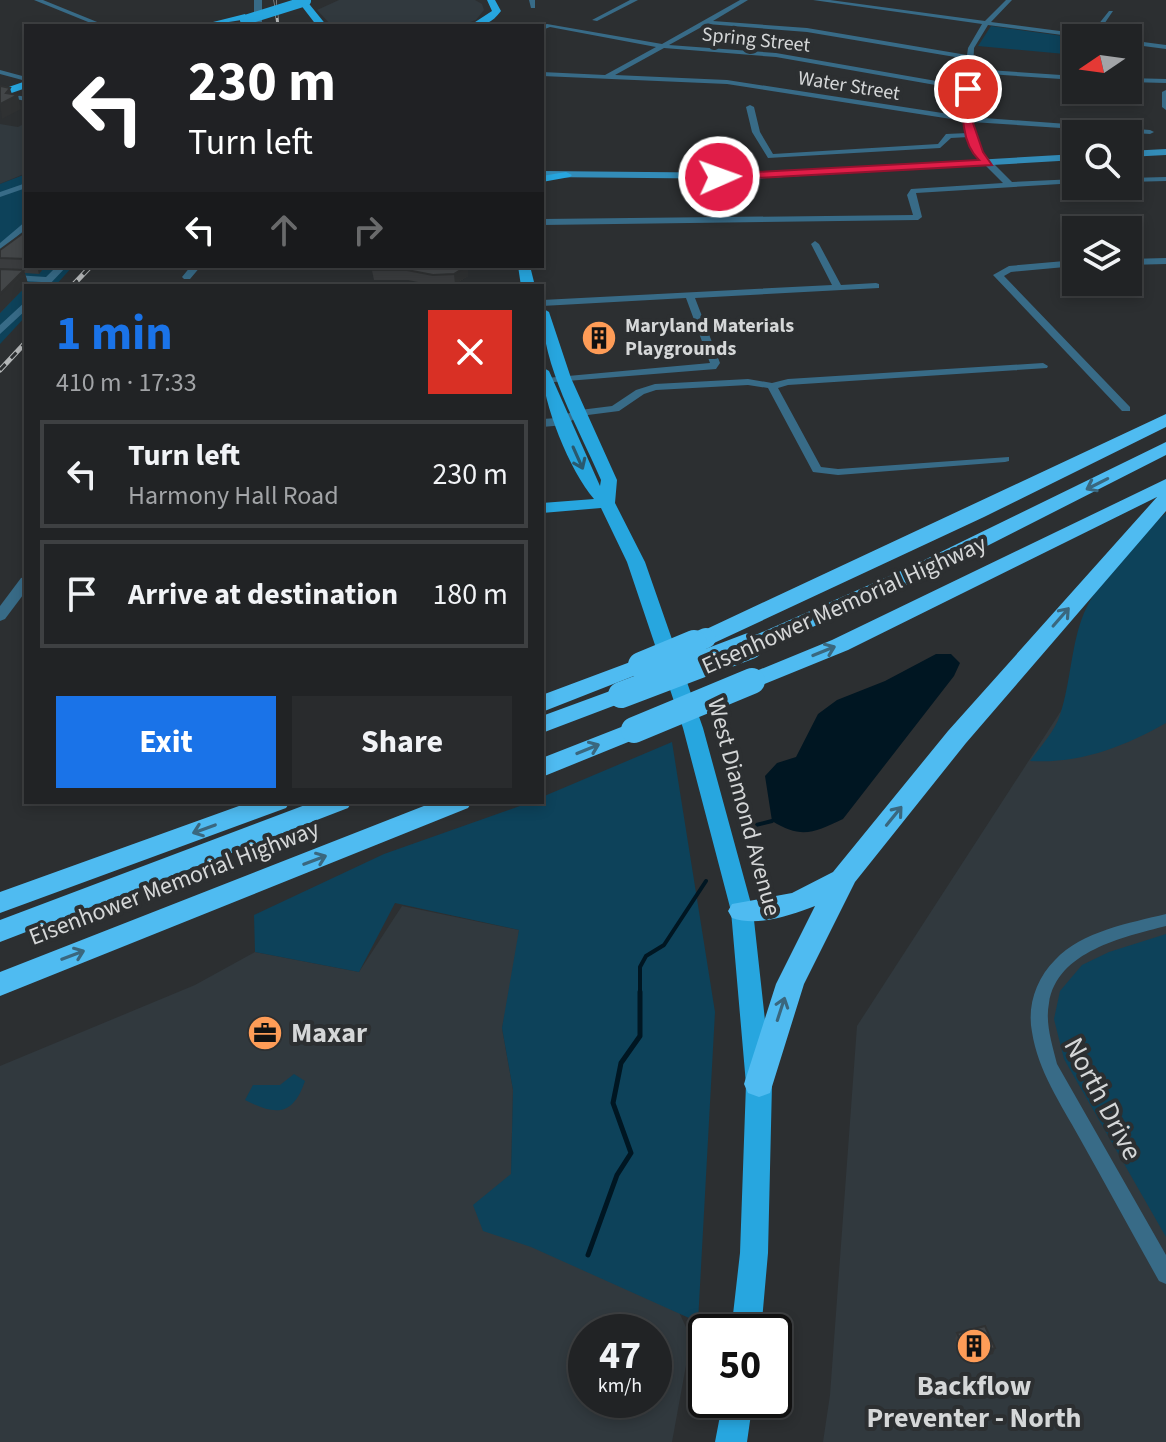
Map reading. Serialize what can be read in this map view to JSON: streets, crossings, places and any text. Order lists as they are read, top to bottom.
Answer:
{
  "streets": {
    "highway": ["Eisenhower Memorial Highway"],
    "main road": ["West Diamond Avenue"],
    "street": ["Spring Street", "Water Street", "North Drive"]
  },
  "places": {
    "building": ["Maryland Materials Playgrounds", "Backflow Preventer - North"],
    "office": ["Maxar"]
  },
  "north": "left",
  "page": {
    "turn": ["230 m", "Turn left"],
    "heading": ["1 min", "410 m · 17:33"],
    "list": [
      {
        "name": "Turn left",
        "note": "Harmony Hall Road",
        "value": "230 m"
      },
      {
        "name": "Arrive at destination",
        "value": "180 m"
      }
    ],
    "buttons": ["Exit", "Share"],
    "speed": "47 km/h",
    "limit": "50"
  }
}
